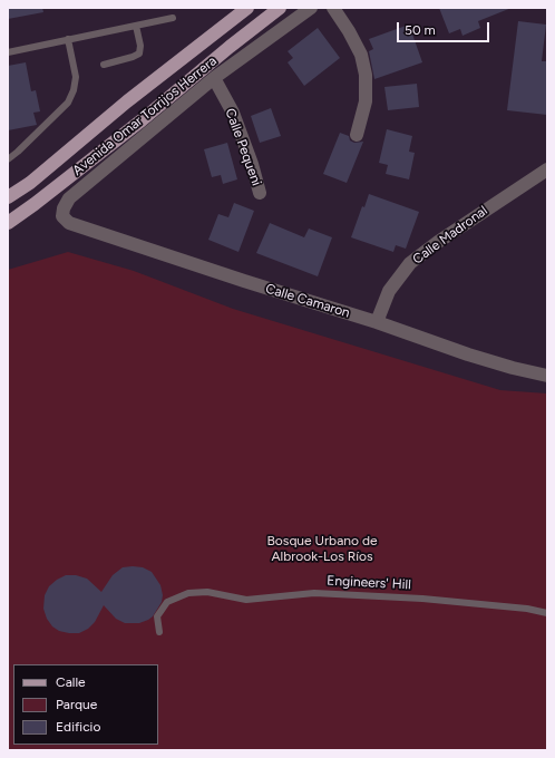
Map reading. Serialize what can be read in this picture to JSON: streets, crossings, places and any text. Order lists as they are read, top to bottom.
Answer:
{
  "streets": {
    "main road": ["Avenida Omar Torrijos Herrera"],
    "street": ["Calle Pequeni", "Calle Madronal", "Calle Camaron"],
    "lane": ["Engineers' Hill"]
  },
  "crossings": [
    ["Calle Pequeni", "Calle Camaron"],
    ["Calle Madronal", "Calle Camaron"]
  ],
  "parks": ["Bosque Urbano de Albrook-Los Ríos"],
  "legend": ["Calle", "Parque", "Edificio"],
  "scale_bar": "50 m"
}
